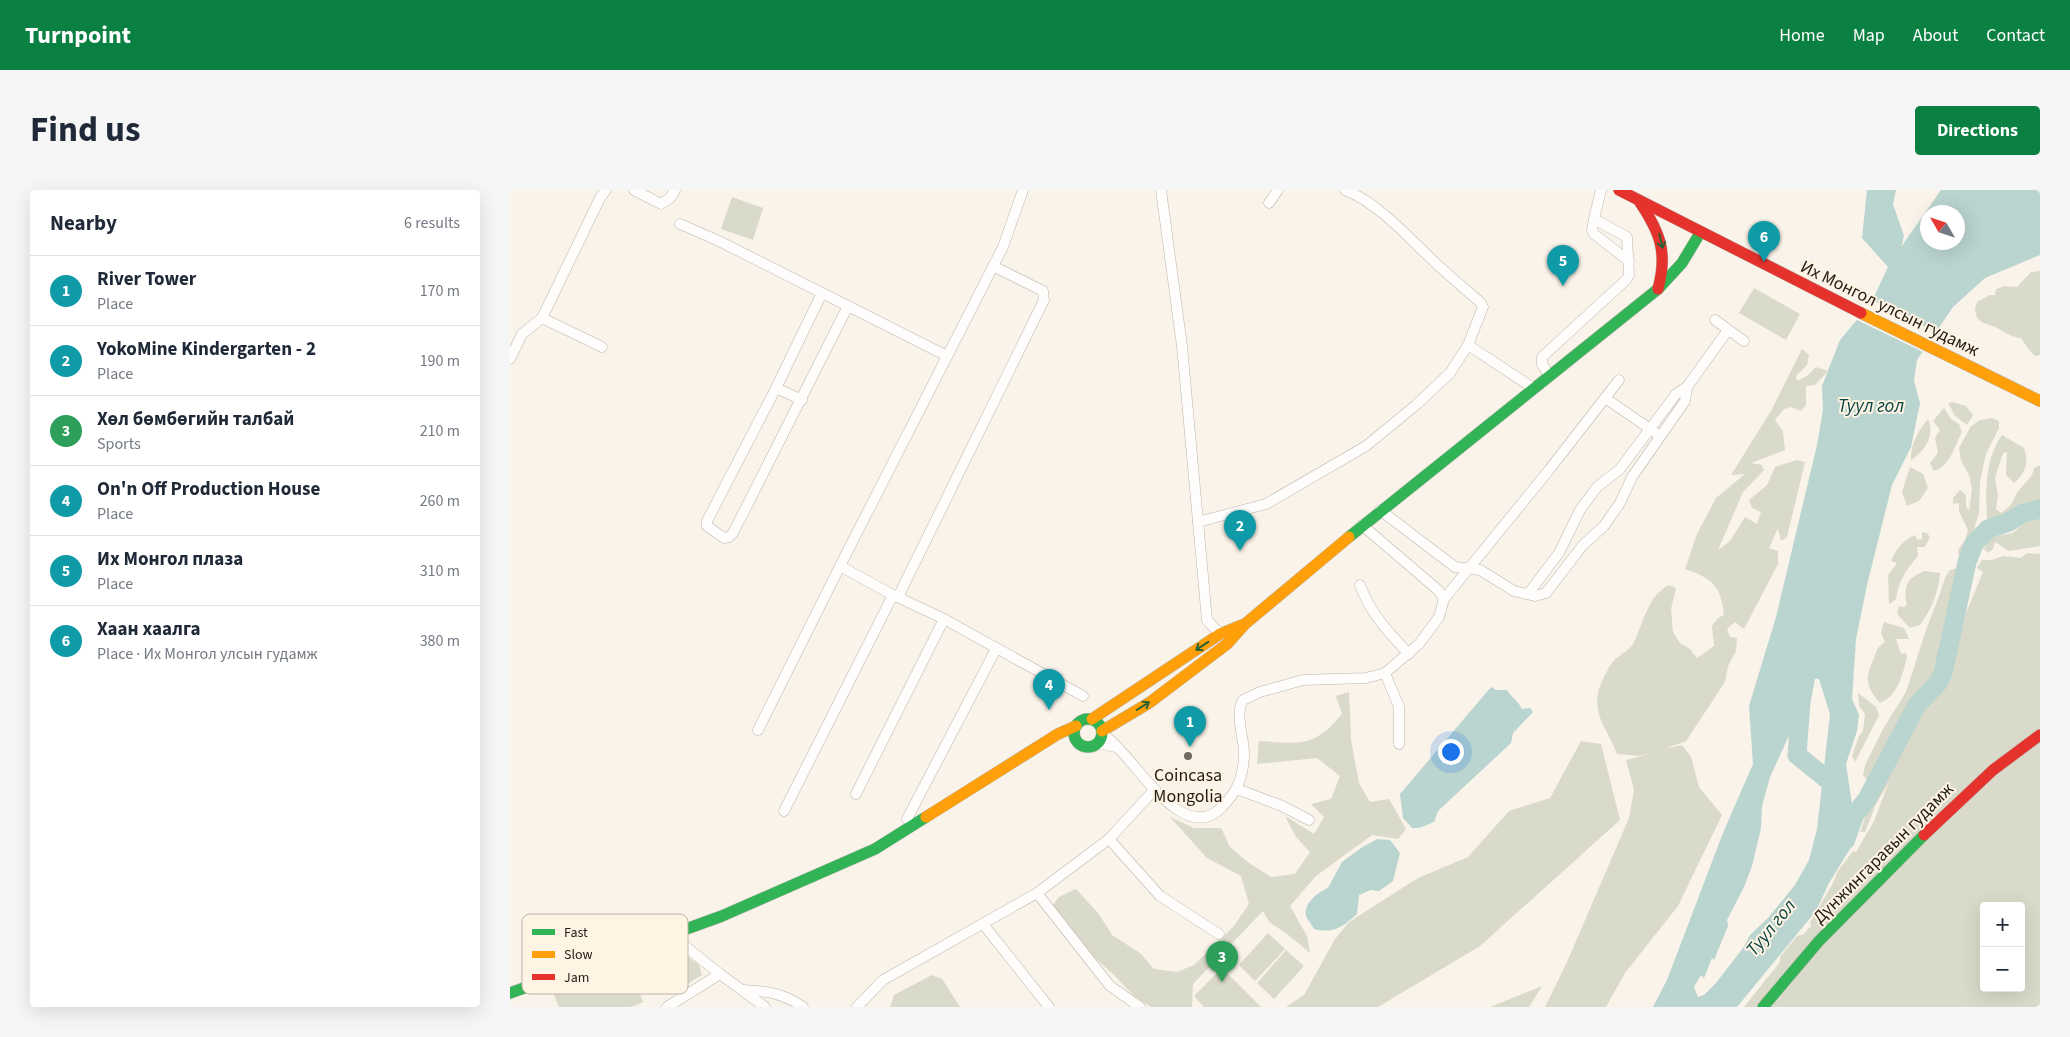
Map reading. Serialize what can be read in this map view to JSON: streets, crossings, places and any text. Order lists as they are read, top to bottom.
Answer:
{
  "streets": {
    "street": ["Их Монгол улсын гудамж", "Дүнжингаравын гудамж"]
  },
  "water": ["Туул гол"],
  "places": ["Coincasa Mongolia"],
  "legend": ["Fast", "Slow", "Jam"],
  "north": "top left",
  "page": {
    "header": "Turnpoint",
    "nav": [
      "Home",
      "Map",
      "About",
      "Contact"
    ],
    "title": "Find us",
    "buttons": "Directions",
    "heading": ["Nearby", "6 results"],
    "pins": [
      "6",
      "5",
      "2",
      "4",
      "1",
      "3"
    ],
    "list": [
      {
        "mark": "1",
        "name": "River Tower",
        "note": "Place",
        "value": "170 m"
      },
      {
        "mark": "2",
        "name": "YokoMine Kindergarten - 2",
        "note": "Place",
        "value": "190 m"
      },
      {
        "mark": "3",
        "name": "Хөл бөмбөгийн талбай",
        "note": "Sports",
        "value": "210 m"
      },
      {
        "mark": "4",
        "name": "On'n Off Production House",
        "note": "Place",
        "value": "260 m"
      },
      {
        "mark": "5",
        "name": "Их Монгол плаза",
        "note": "Place",
        "value": "310 m"
      },
      {
        "mark": "6",
        "name": "Хаан хаалга",
        "note": "Place · Их Монгол улсын гудамж",
        "value": "380 m"
      }
    ],
    "map_buttons": ["+", "−"]
  }
}
